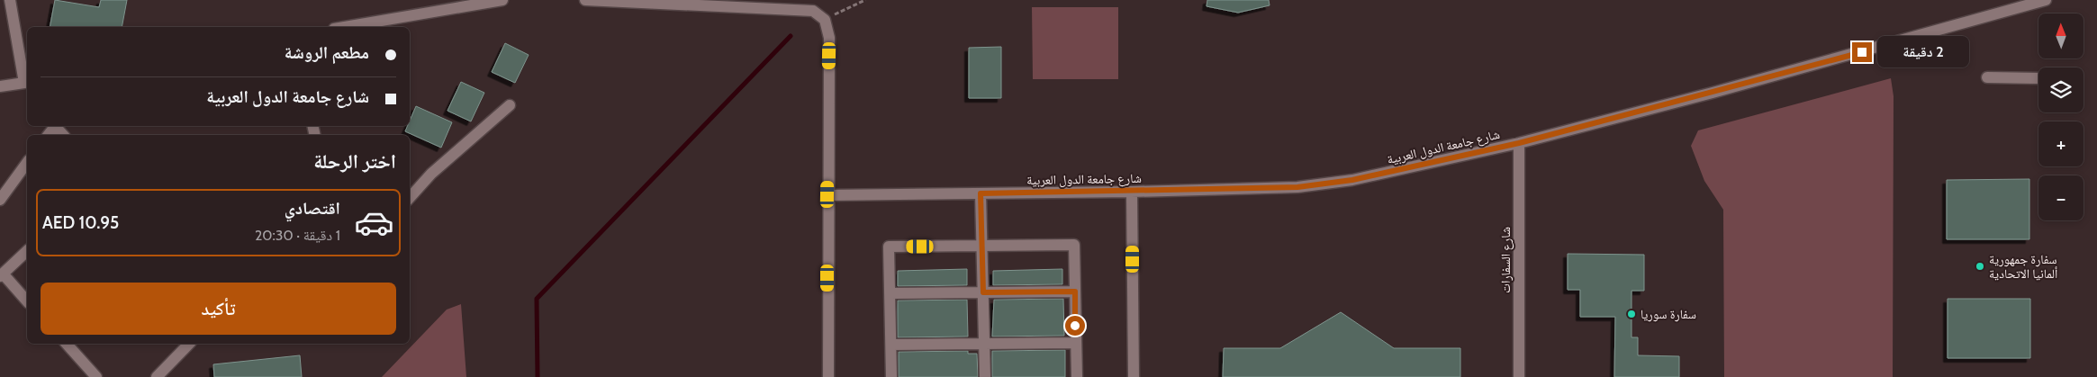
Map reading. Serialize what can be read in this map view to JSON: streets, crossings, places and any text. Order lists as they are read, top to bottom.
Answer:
{
  "streets": {
    "street": ["شارع جامعة الدول العربية", "شارع السفارات"]
  },
  "crossings": [
    ["شارع جامعة الدول العربية", "شارع السفارات"]
  ],
  "places": ["سفارة جمهورية ألمانيا الاتحادية", "سفارة سوريا"],
  "north": "top",
  "page": {
    "map_buttons": ["+", "−"],
    "banner": ["مطعم الروشة", "شارع جامعة الدول العربية"],
    "bubble": "2 دقيقة",
    "heading": "اختر الرحلة",
    "list": [
      {
        "name": "اقتصادي",
        "note": "1 دقيقة · 20:30",
        "value": "AED 10.95"
      }
    ],
    "buttons": "تأكيد"
  }
}
